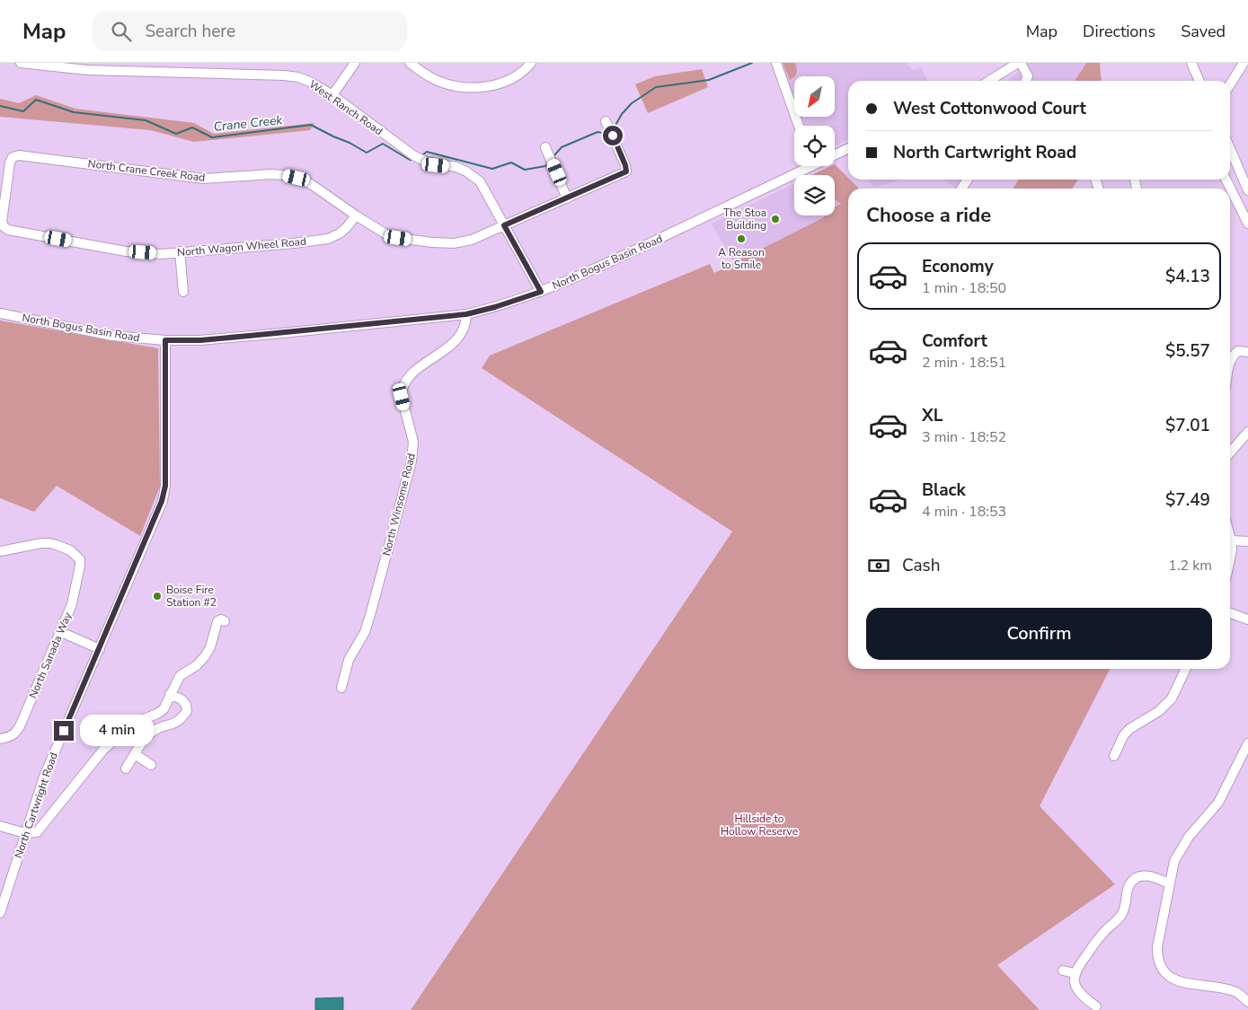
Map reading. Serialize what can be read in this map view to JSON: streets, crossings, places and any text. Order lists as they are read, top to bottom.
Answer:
{
  "streets": {
    "street": [
      "West Ranch Road",
      "North Crane Creek Road",
      "North Wagon Wheel Road",
      "North Bogus Basin Road",
      "North Winsome Road",
      "North Sanada Way",
      "North Cartwright Road"
    ]
  },
  "crossings": [
    ["West Ranch Road", "North Crane Creek Road"],
    ["West Ranch Road", "North Bogus Basin Road"],
    ["North Crane Creek Road", "North Wagon Wheel Road"],
    ["North Bogus Basin Road", "North Winsome Road"],
    ["North Bogus Basin Road", "North Cartwright Road"]
  ],
  "water": ["Crane Creek"],
  "parks": ["Hillside to Hollow Reserve"],
  "places": ["The Stoa Building", "A Reason to Smile", "Boise Fire Station #2"],
  "north": "bottom left",
  "page": {
    "header": "Map",
    "search": "Search here",
    "nav": ["Map", "Directions", "Saved"],
    "banner": ["West Cottonwood Court", "North Cartwright Road"],
    "heading": "Choose a ride",
    "list": [
      {
        "name": "Economy",
        "note": "1 min · 18:50",
        "value": "$4.13"
      },
      {
        "name": "Comfort",
        "note": "2 min · 18:51",
        "value": "$5.57"
      },
      {
        "name": "XL",
        "note": "3 min · 18:52",
        "value": "$7.01"
      },
      {
        "name": "Black",
        "note": "4 min · 18:53",
        "value": "$7.49"
      }
    ],
    "pay": ["Cash", "1.2 km"],
    "buttons": "Confirm",
    "bubble": "4 min"
  }
}
